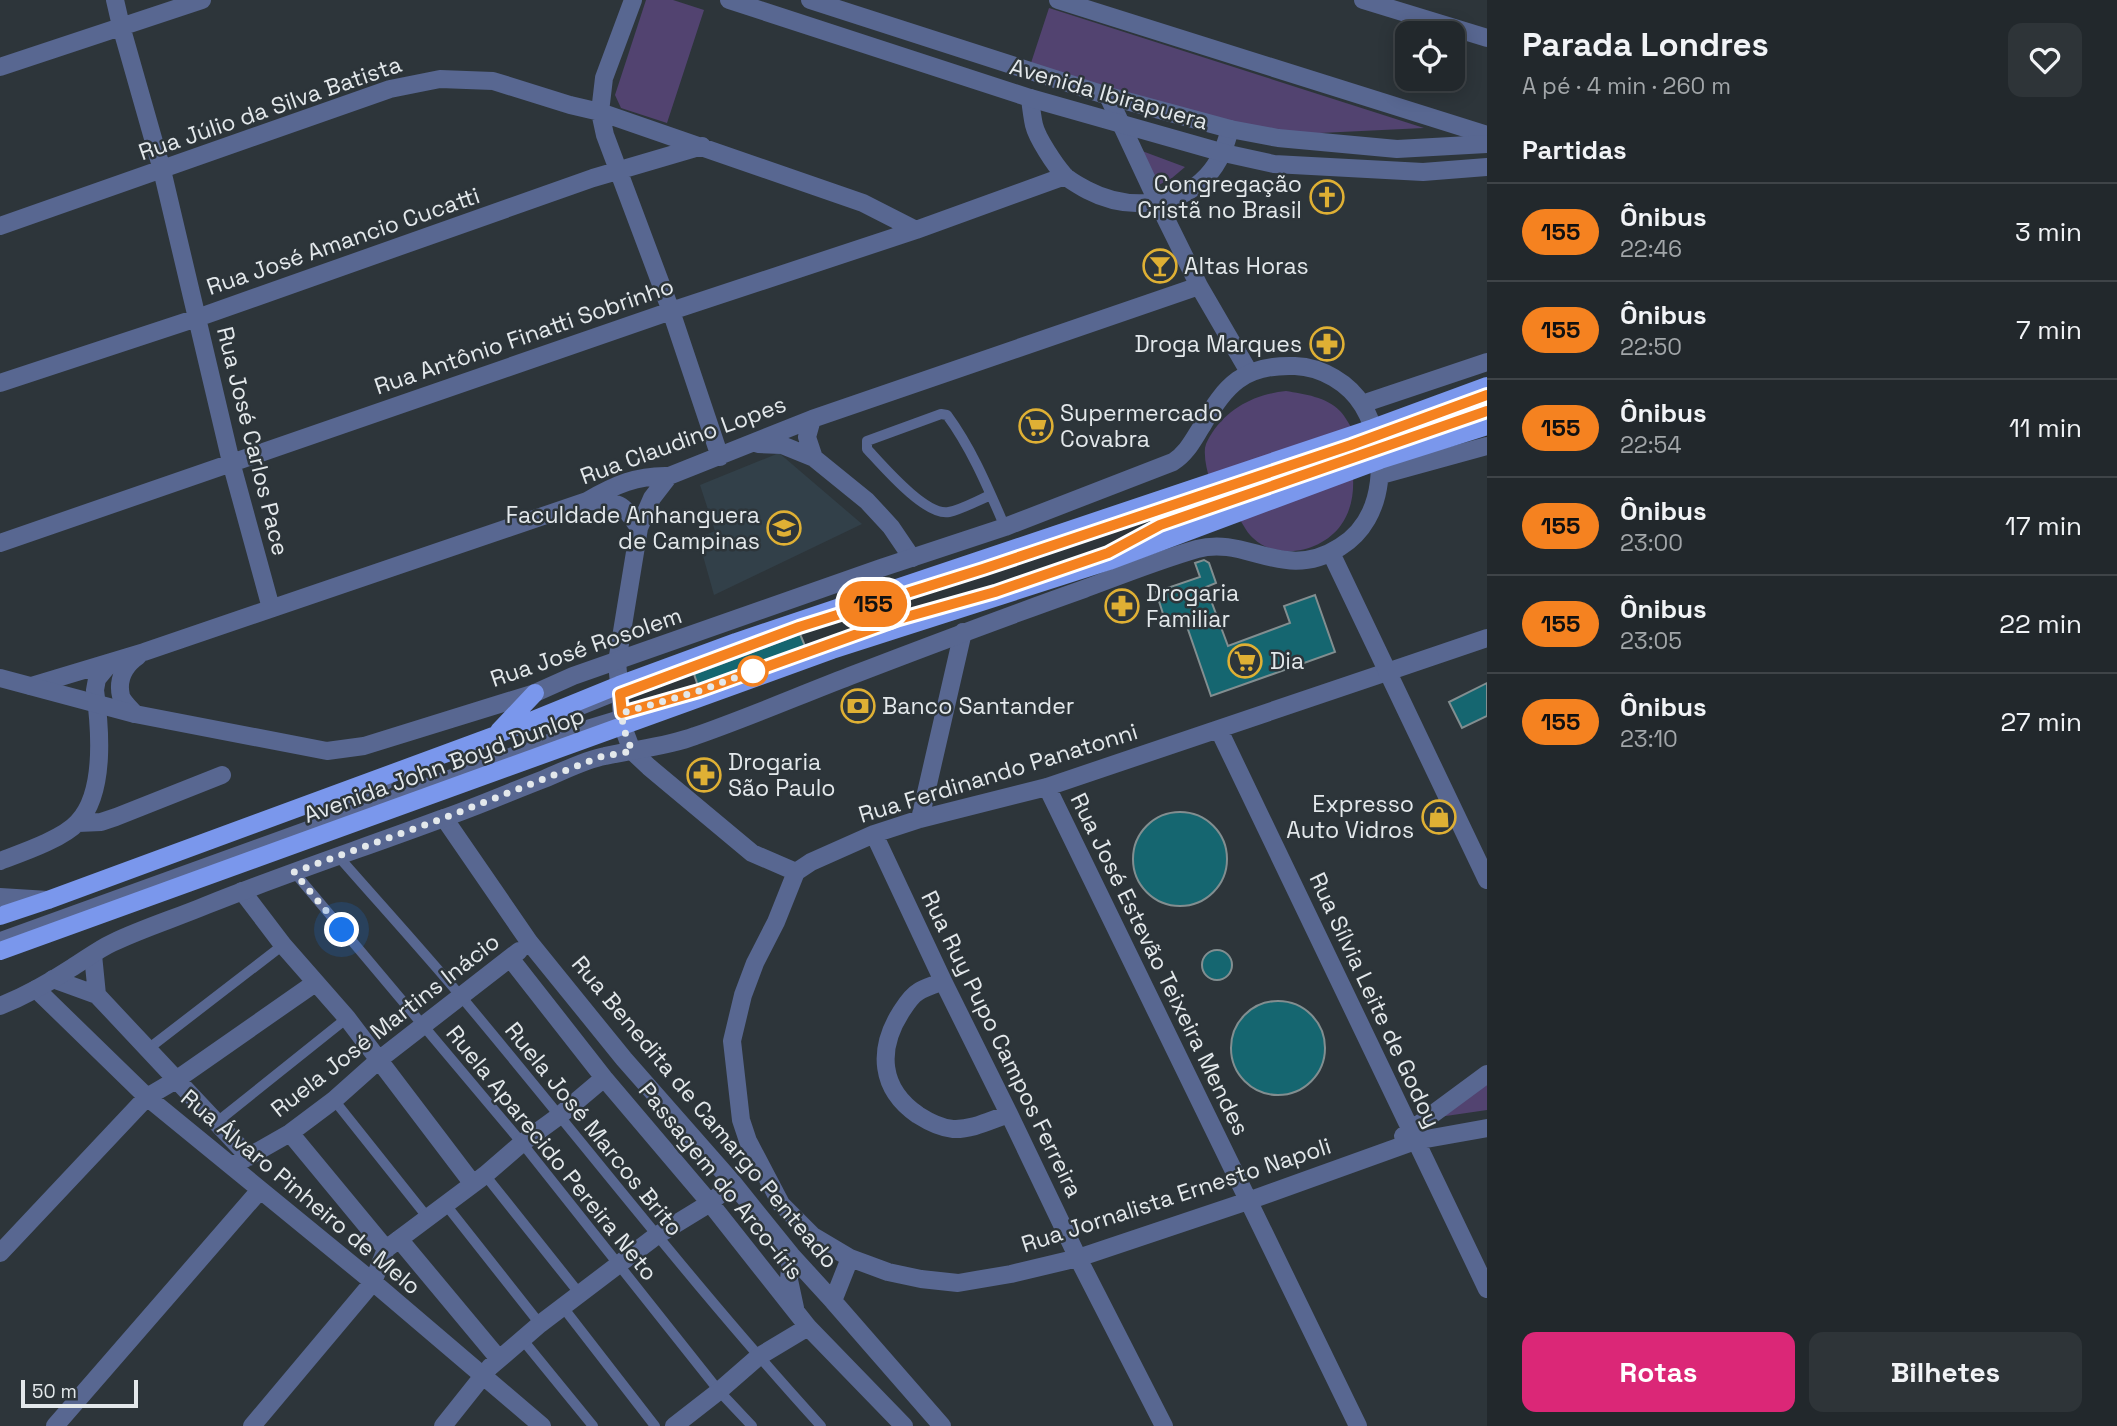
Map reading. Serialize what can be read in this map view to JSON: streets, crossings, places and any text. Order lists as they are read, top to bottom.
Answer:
{
  "streets": {
    "main road": ["Avenida John Boyd Dunlop"],
    "street": [
      "Avenida Ibirapuera",
      "Rua Júlio da Silva Batista",
      "Rua José Amancio Cucatti",
      "Rua Antônio Finatti Sobrinho",
      "Rua Claudino Lopes",
      "Rua José Carlos Pace",
      "Rua José Rosolem",
      "Rua Ferdinando Panatonni",
      "Rua José Estevão Teixeira Mendes",
      "Rua Sílvia Leite de Godoy",
      "Ruela José Martins Inácio",
      "Rua Ruy Pupo Campos Ferreira",
      "Rua Benedita de Camargo Penteado",
      "Passagem do Arco-íris",
      "Rua Álvaro Pinheiro de Melo",
      "Rua Jornalista Ernesto Napoli"
    ],
    "lane": ["Ruela José Marcos Brito", "Ruela Aparecido Pereira Neto"]
  },
  "crossings": [
    ["Rua Júlio da Silva Batista", "Rua José Amancio Cucatti"],
    ["Rua Júlio da Silva Batista", "Rua Antônio Finatti Sobrinho"],
    ["Rua Júlio da Silva Batista", "Rua José Carlos Pace"],
    ["Rua José Amancio Cucatti", "Rua José Carlos Pace"],
    ["Rua Antônio Finatti Sobrinho", "Rua José Carlos Pace"],
    ["Rua Claudino Lopes", "Rua José Carlos Pace"],
    ["Rua Claudino Lopes", "Rua José Rosolem"],
    ["Rua Ferdinando Panatonni", "Rua José Estevão Teixeira Mendes"],
    ["Rua Ferdinando Panatonni", "Rua Sílvia Leite de Godoy"],
    ["Rua Ferdinando Panatonni", "Rua Ruy Pupo Campos Ferreira"],
    ["Rua Ferdinando Panatonni", "Rua Jornalista Ernesto Napoli"],
    ["Rua José Estevão Teixeira Mendes", "Rua Jornalista Ernesto Napoli"],
    ["Rua Sílvia Leite de Godoy", "Rua Jornalista Ernesto Napoli"],
    ["Ruela José Martins Inácio", "Rua Benedita de Camargo Penteado"],
    ["Ruela José Martins Inácio", "Ruela José Marcos Brito"],
    ["Ruela José Martins Inácio", "Ruela Aparecido Pereira Neto"],
    ["Ruela José Martins Inácio", "Passagem do Arco-íris"],
    ["Ruela José Martins Inácio", "Rua Álvaro Pinheiro de Melo"],
    ["Rua Ruy Pupo Campos Ferreira", "Rua Jornalista Ernesto Napoli"]
  ],
  "places": {
    "church": ["Congregação Cristã no Brasil"],
    "bar": ["Altas Horas"],
    "pharmacy": ["Droga Marques", "Drogaria Familiar", "Drogaria São Paulo"],
    "supermarket": ["Supermercado Covabra", "Dia"],
    "school or university": ["Faculdade Anhanguera de Campinas"],
    "bank": ["Banco Santander"],
    "shop": ["Expresso Auto Vidros"]
  },
  "lines": ["bus line 155"],
  "scale_bar": "50 m",
  "page": {
    "on_map": "155",
    "heading": [
      ["Parada Londres", "A pé · 4 min · 260 m"],
      "Partidas"
    ],
    "list": [
      {
        "mark": "155",
        "name": "Ônibus",
        "note": "22:46",
        "value": "3 min"
      },
      {
        "mark": "155",
        "name": "Ônibus",
        "note": "22:50",
        "value": "7 min"
      },
      {
        "mark": "155",
        "name": "Ônibus",
        "note": "22:54",
        "value": "11 min"
      },
      {
        "mark": "155",
        "name": "Ônibus",
        "note": "23:00",
        "value": "17 min"
      },
      {
        "mark": "155",
        "name": "Ônibus",
        "note": "23:05",
        "value": "22 min"
      },
      {
        "mark": "155",
        "name": "Ônibus",
        "note": "23:10",
        "value": "27 min"
      }
    ],
    "buttons": ["Rotas", "Bilhetes"],
    "scale": "50 m"
  }
}
